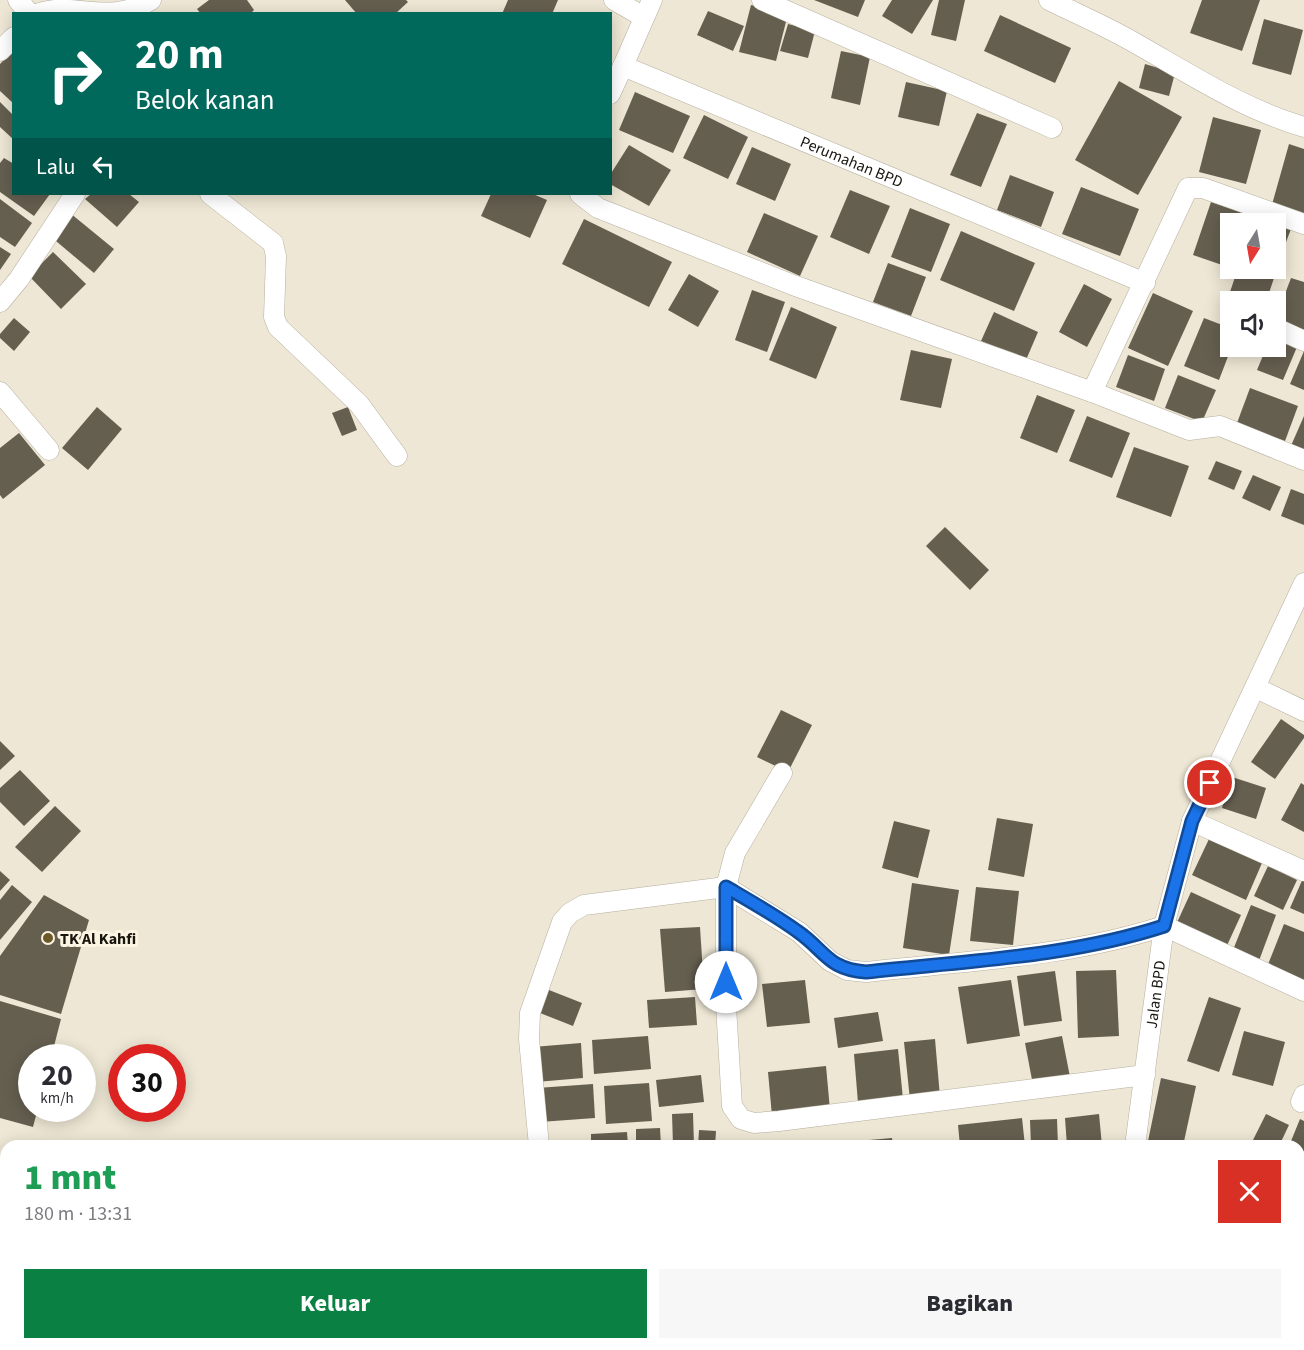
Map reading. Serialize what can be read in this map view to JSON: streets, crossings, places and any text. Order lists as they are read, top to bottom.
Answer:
{
  "streets": {
    "street": ["Perumahan BPD", "Jalan BPD"]
  },
  "places": ["TK Al Kahfi"],
  "north": "bottom",
  "page": {
    "turn": ["20 m", "Belok kanan"],
    "then": "Lalu",
    "speed": "20 km/h",
    "limit": "30",
    "heading": ["1 mnt", "180 m · 13:31"],
    "buttons": ["Keluar", "Bagikan"]
  }
}
